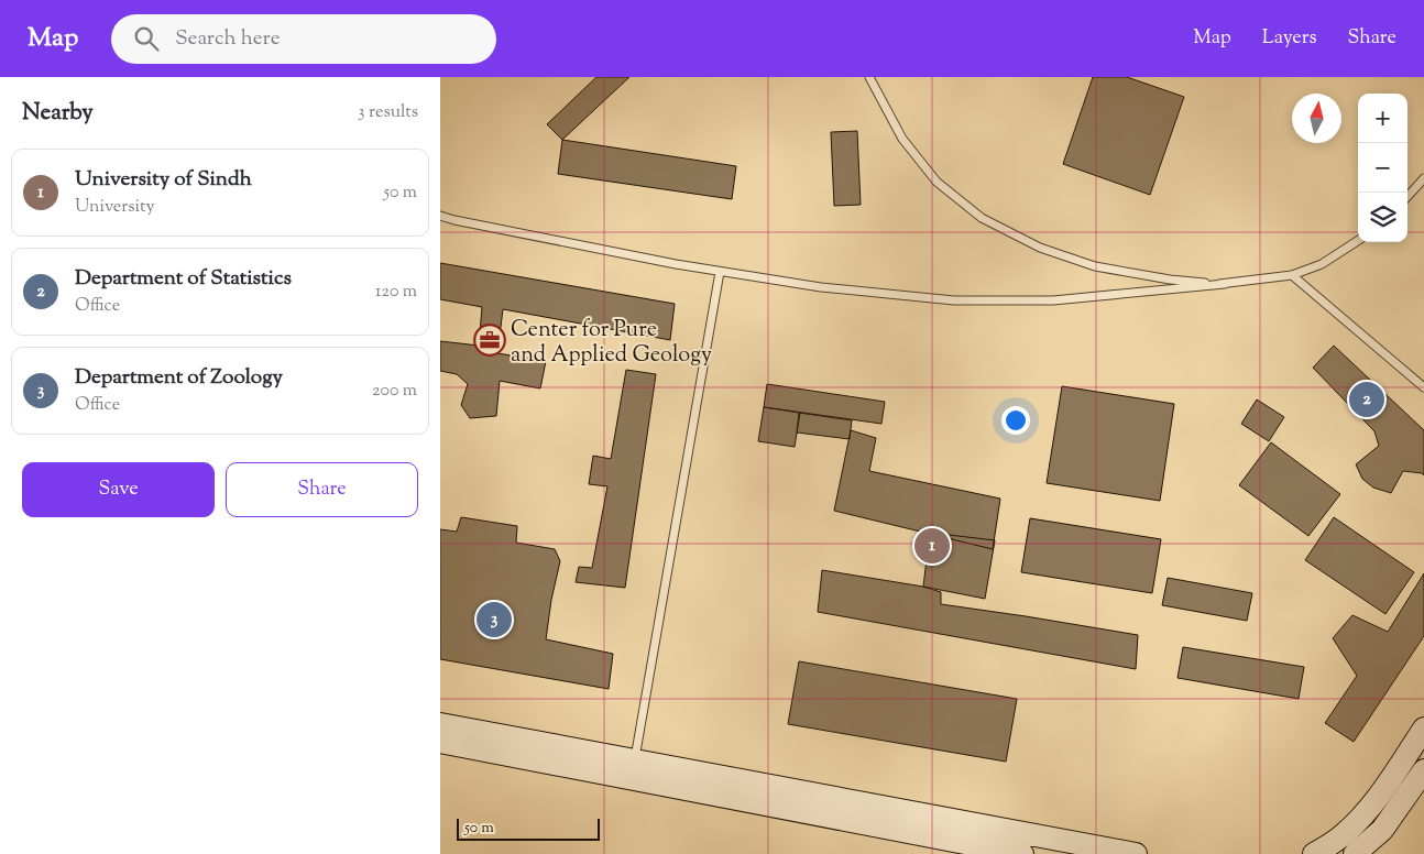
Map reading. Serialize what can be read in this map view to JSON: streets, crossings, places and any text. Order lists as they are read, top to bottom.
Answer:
{
  "places": {
    "office": ["Center for Pure and Applied Geology"]
  },
  "scale_bar": "50 m",
  "north": "top",
  "page": {
    "header": "Map",
    "search": "Search here",
    "nav": ["Map", "Layers", "Share"],
    "heading": ["Nearby", "3 results"],
    "map_buttons": ["+", "−"],
    "list": [
      {
        "mark": "1",
        "name": "University of Sindh",
        "note": "University",
        "value": "50 m"
      },
      {
        "mark": "2",
        "name": "Department of Statistics",
        "note": "Office",
        "value": "120 m"
      },
      {
        "mark": "3",
        "name": "Department of Zoology",
        "note": "Office",
        "value": "200 m"
      }
    ],
    "pins": ["2", "1", "3"],
    "buttons": ["Save", "Share"],
    "scale": "50 m"
  }
}
